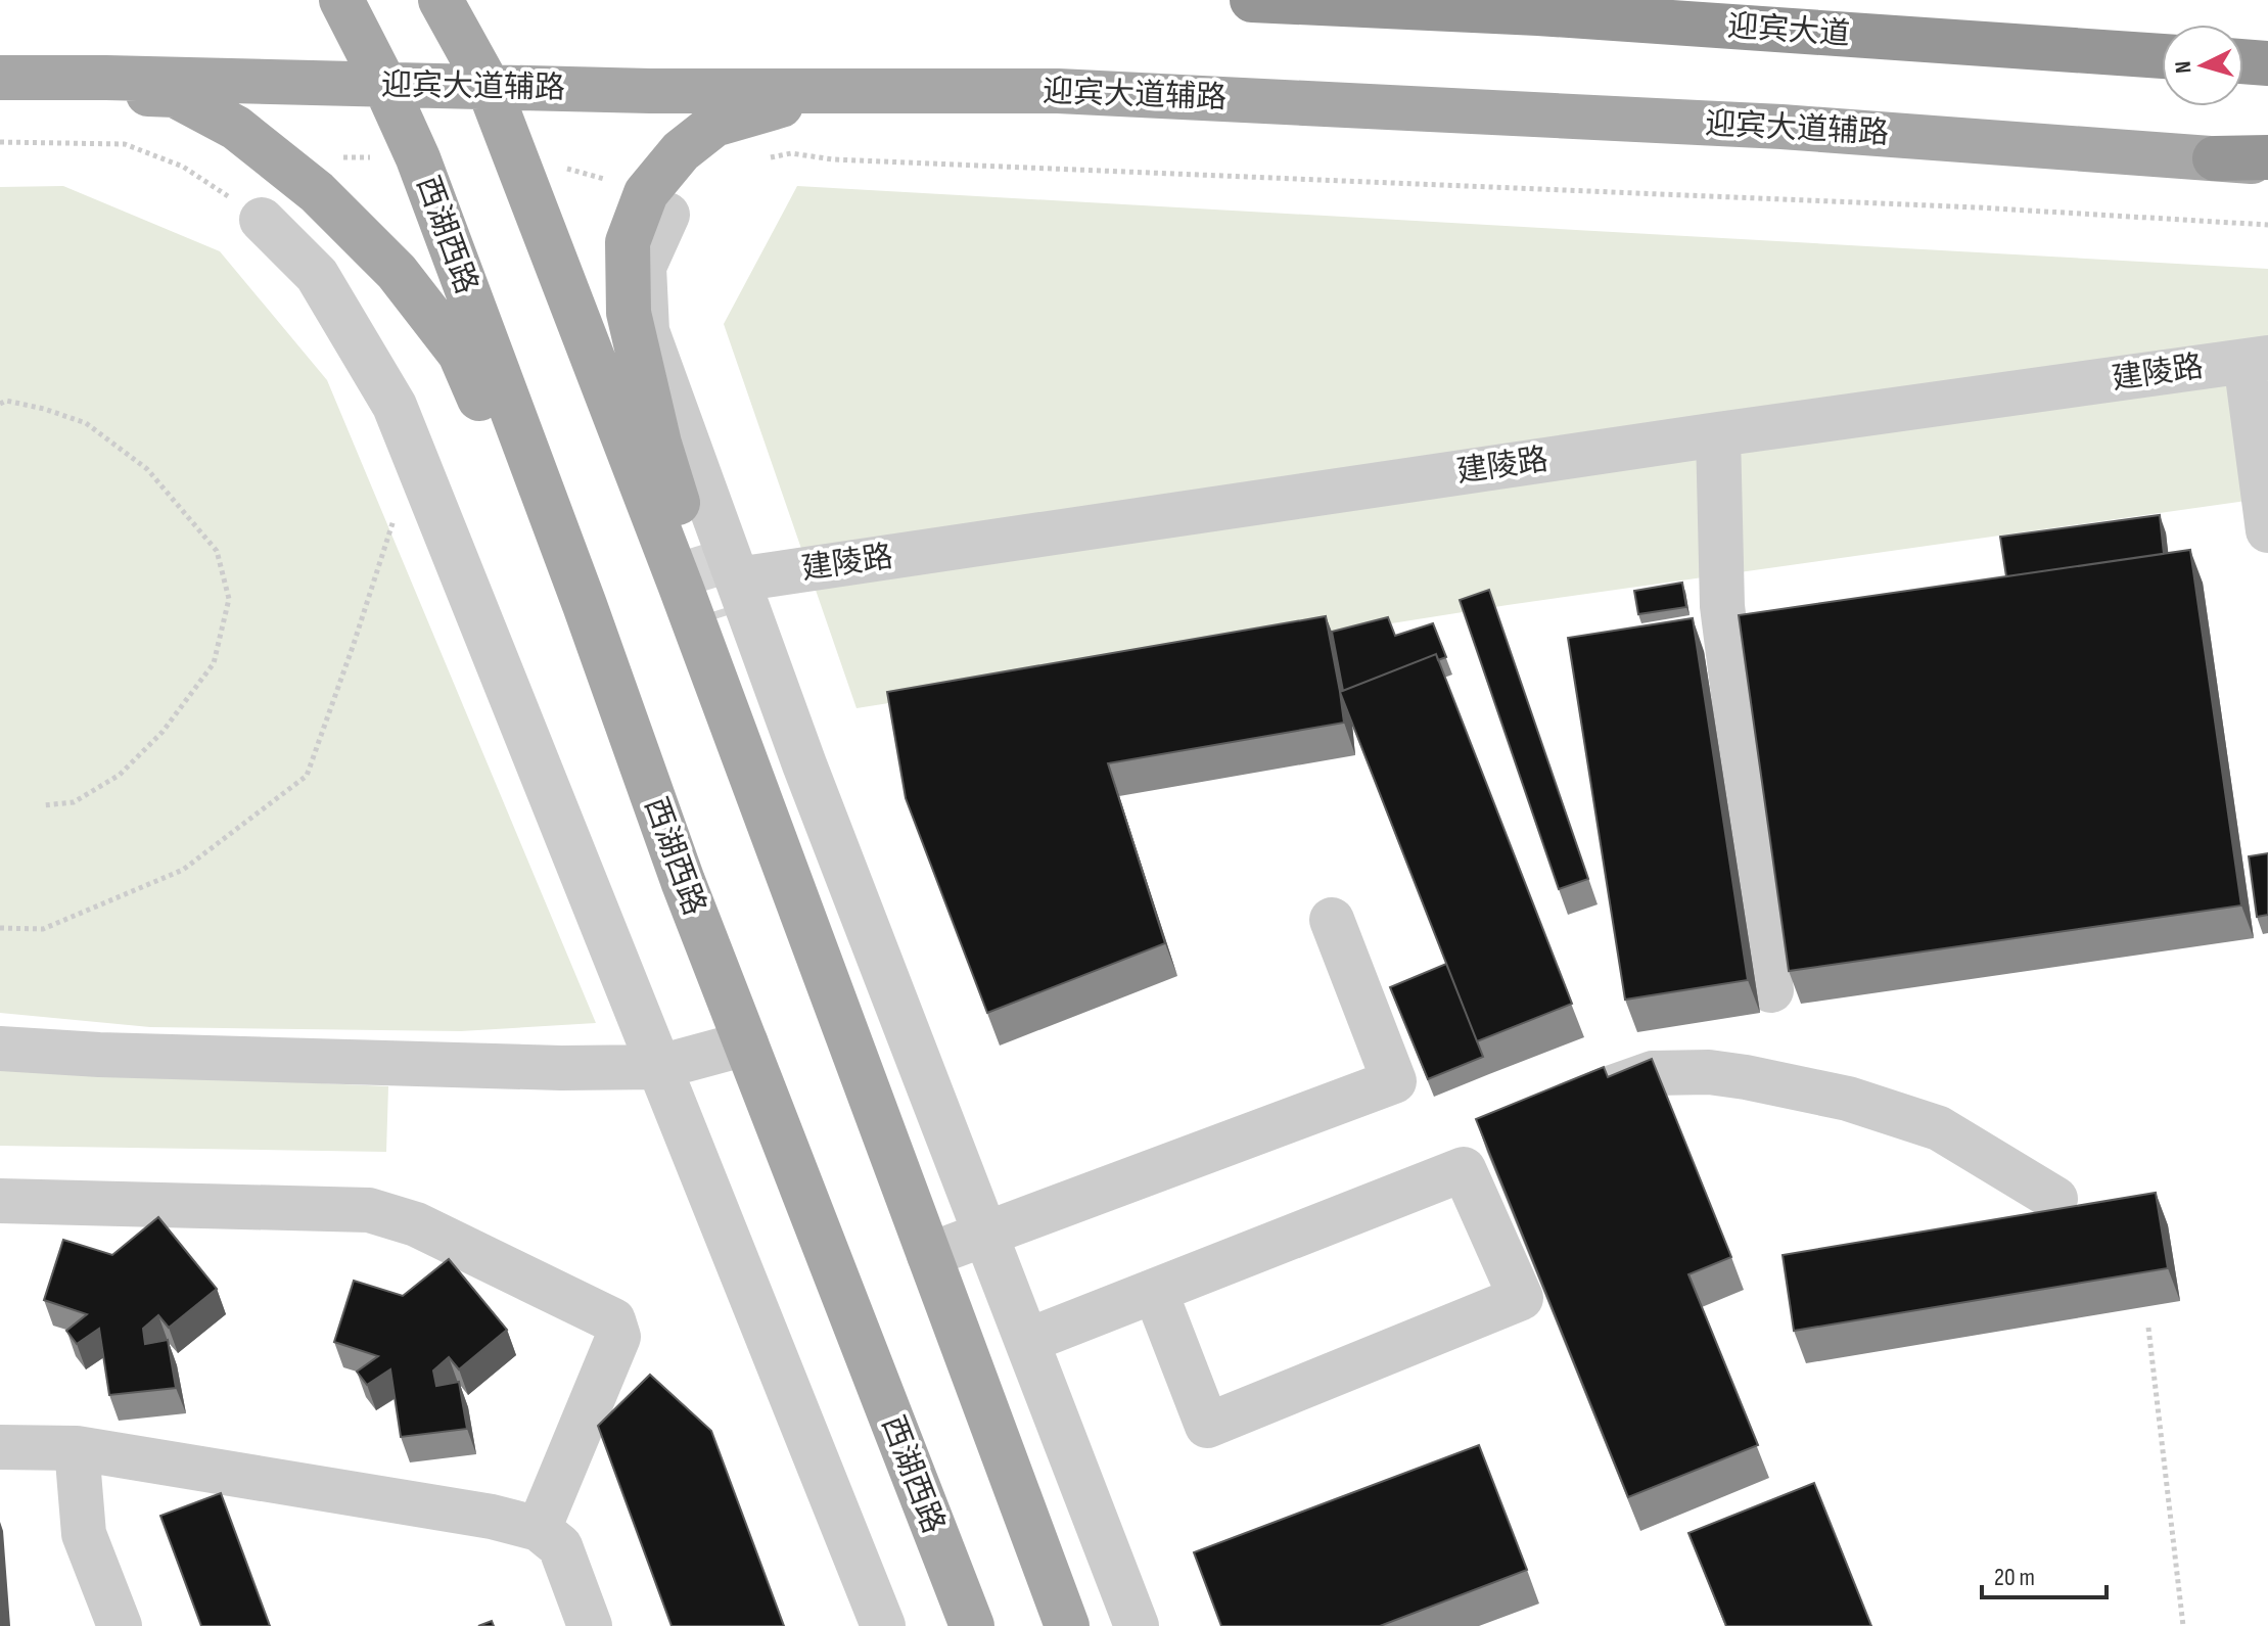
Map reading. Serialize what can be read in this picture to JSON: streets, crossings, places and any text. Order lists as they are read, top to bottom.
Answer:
{
  "streets": {
    "highway": ["迎宾大道"],
    "main road": ["迎宾大道辅路", "西湖西路"],
    "street": ["建陵路"]
  },
  "crossings": [
    ["迎宾大道辅路", "西湖西路"]
  ],
  "scale_bar": "20 m",
  "north": "left"
}
